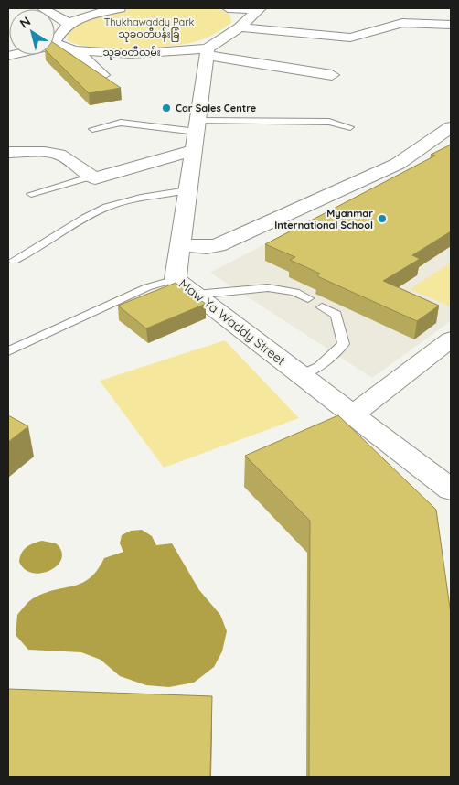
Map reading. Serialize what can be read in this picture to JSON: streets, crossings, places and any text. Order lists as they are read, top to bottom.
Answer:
{
  "streets": {
    "street": ["သုခဝတီလမ်း", "Maw Ya Waddy Street"]
  },
  "crossings": [
    ["သုခဝတီလမ်း", "Maw Ya Waddy Street"]
  ],
  "parks": ["Thukhawaddy Park သုခဝတီပန်းခြံ"],
  "places": ["Car Sales Centre", "Myanmar International School"],
  "north": "top left"
}
